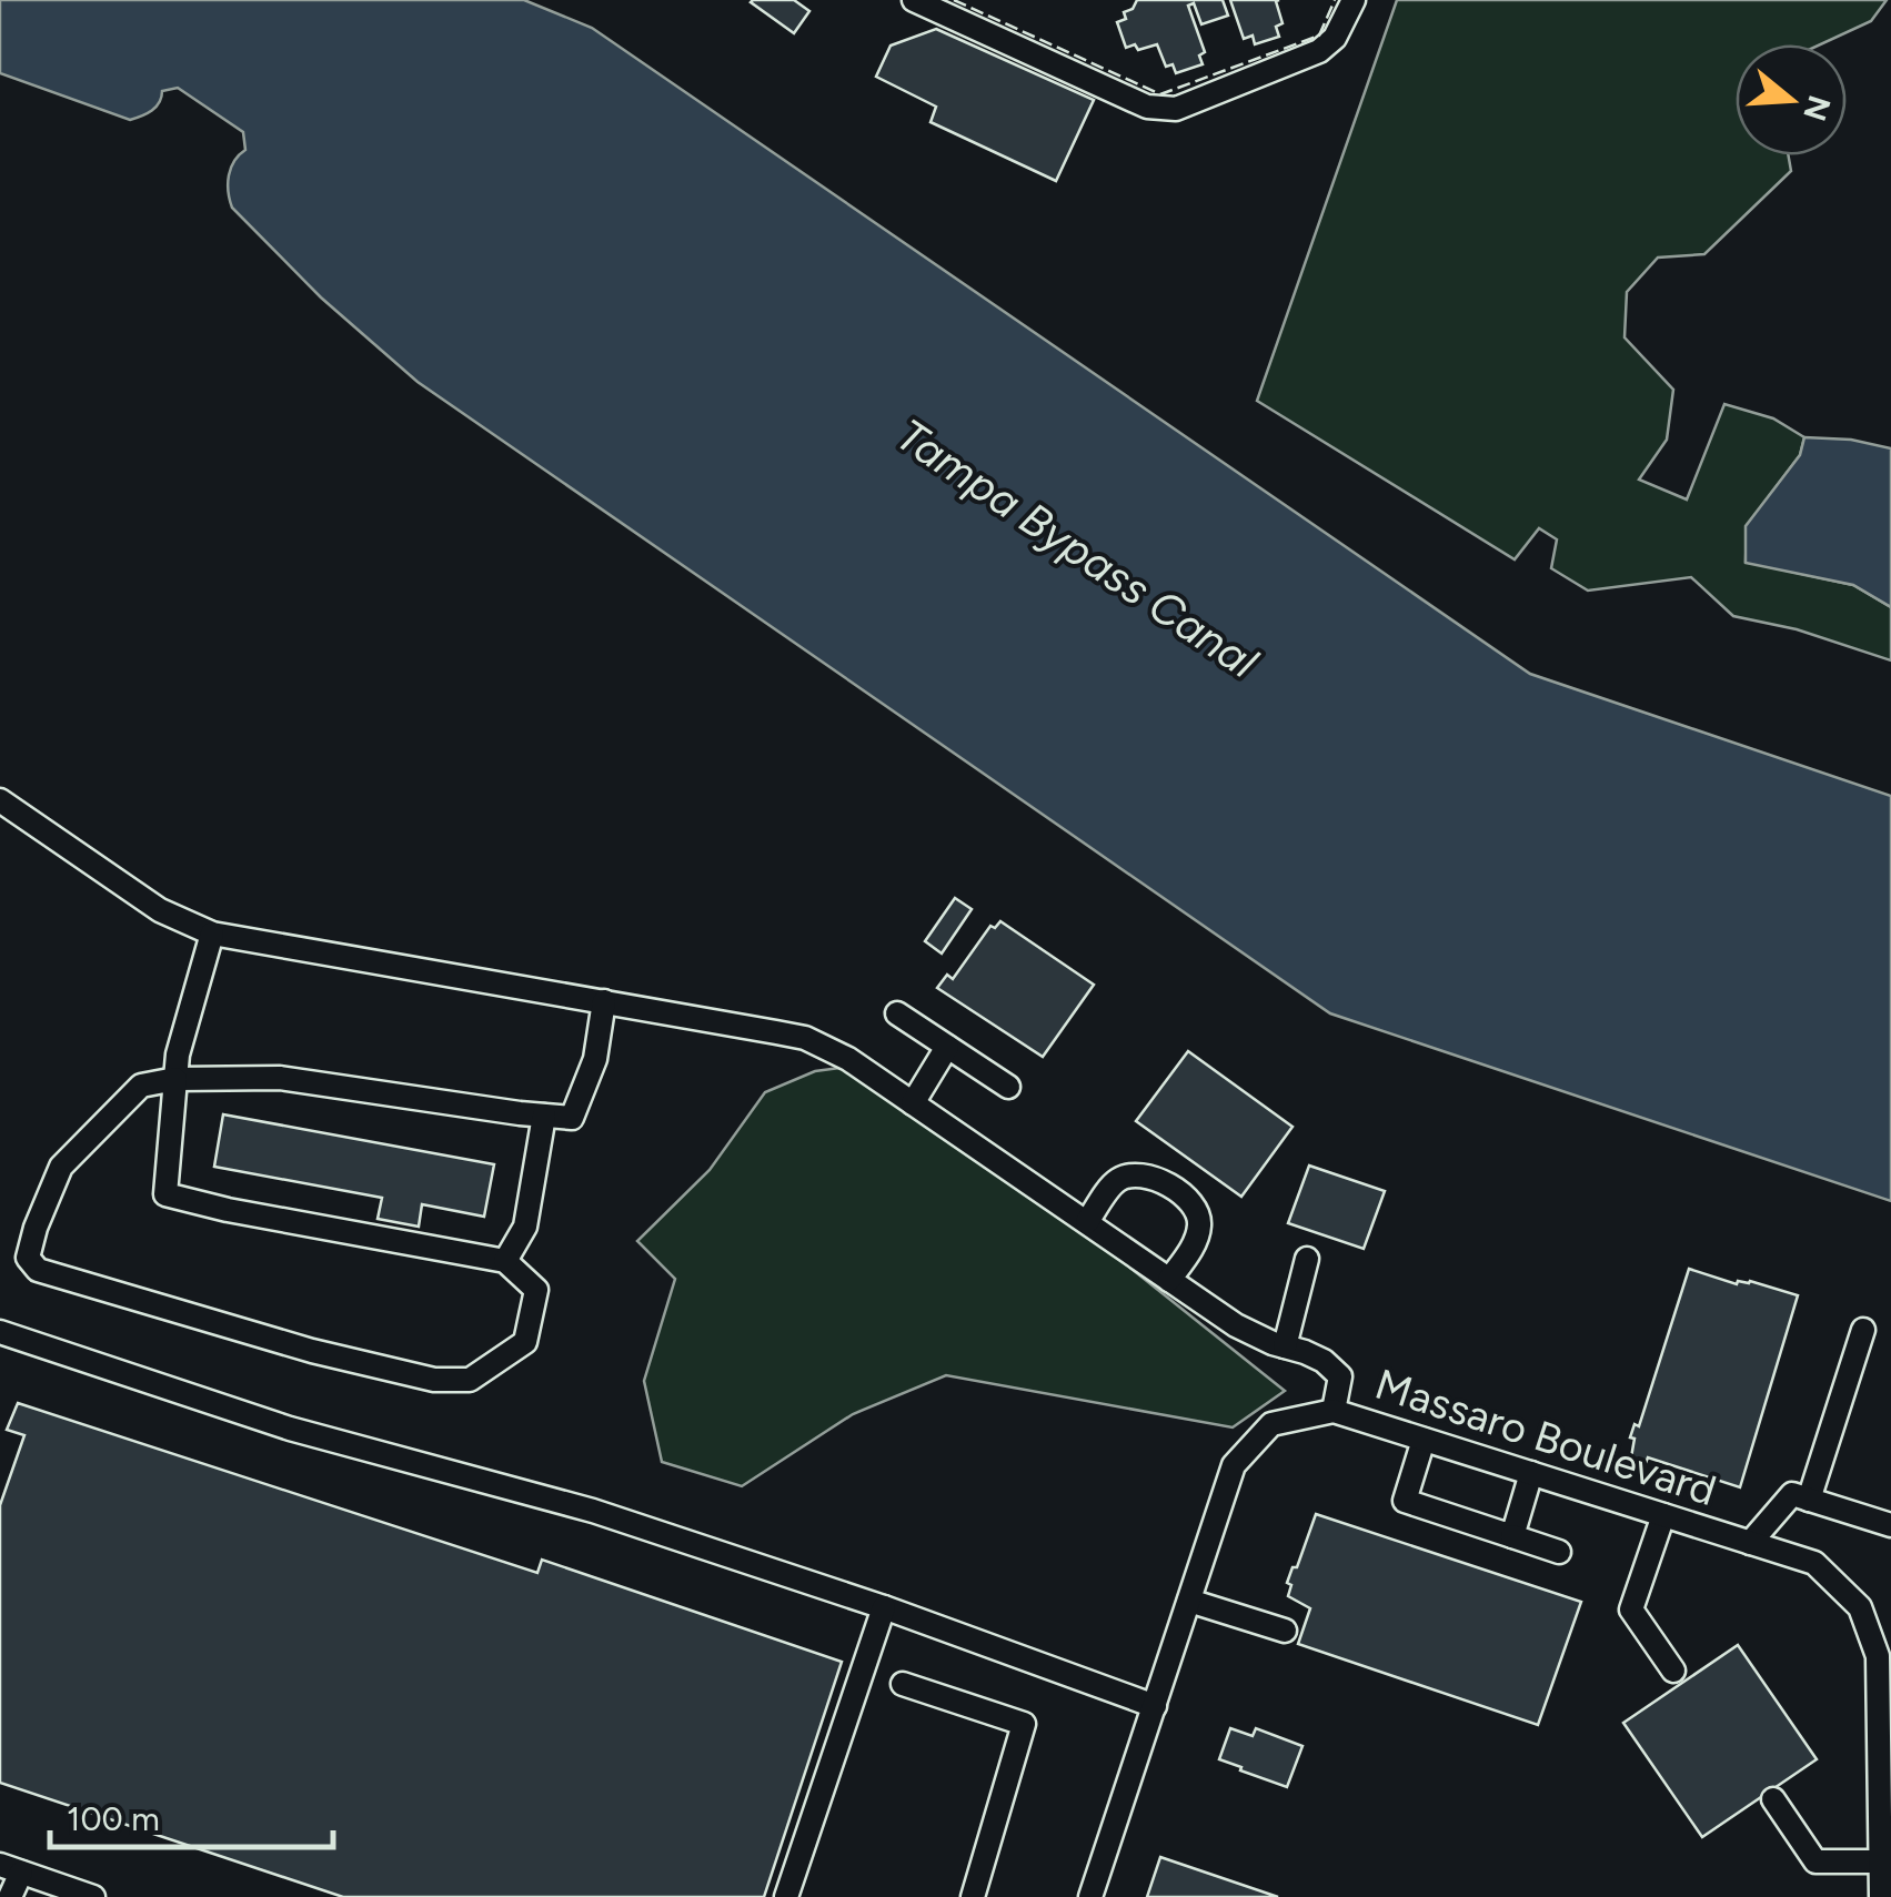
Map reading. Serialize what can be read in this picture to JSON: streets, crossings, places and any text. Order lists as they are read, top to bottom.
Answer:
{
  "streets": {
    "street": ["Massaro Boulevard"]
  },
  "water": ["Tampa Bypass Canal"],
  "scale_bar": "100 m",
  "north": "right"
}
